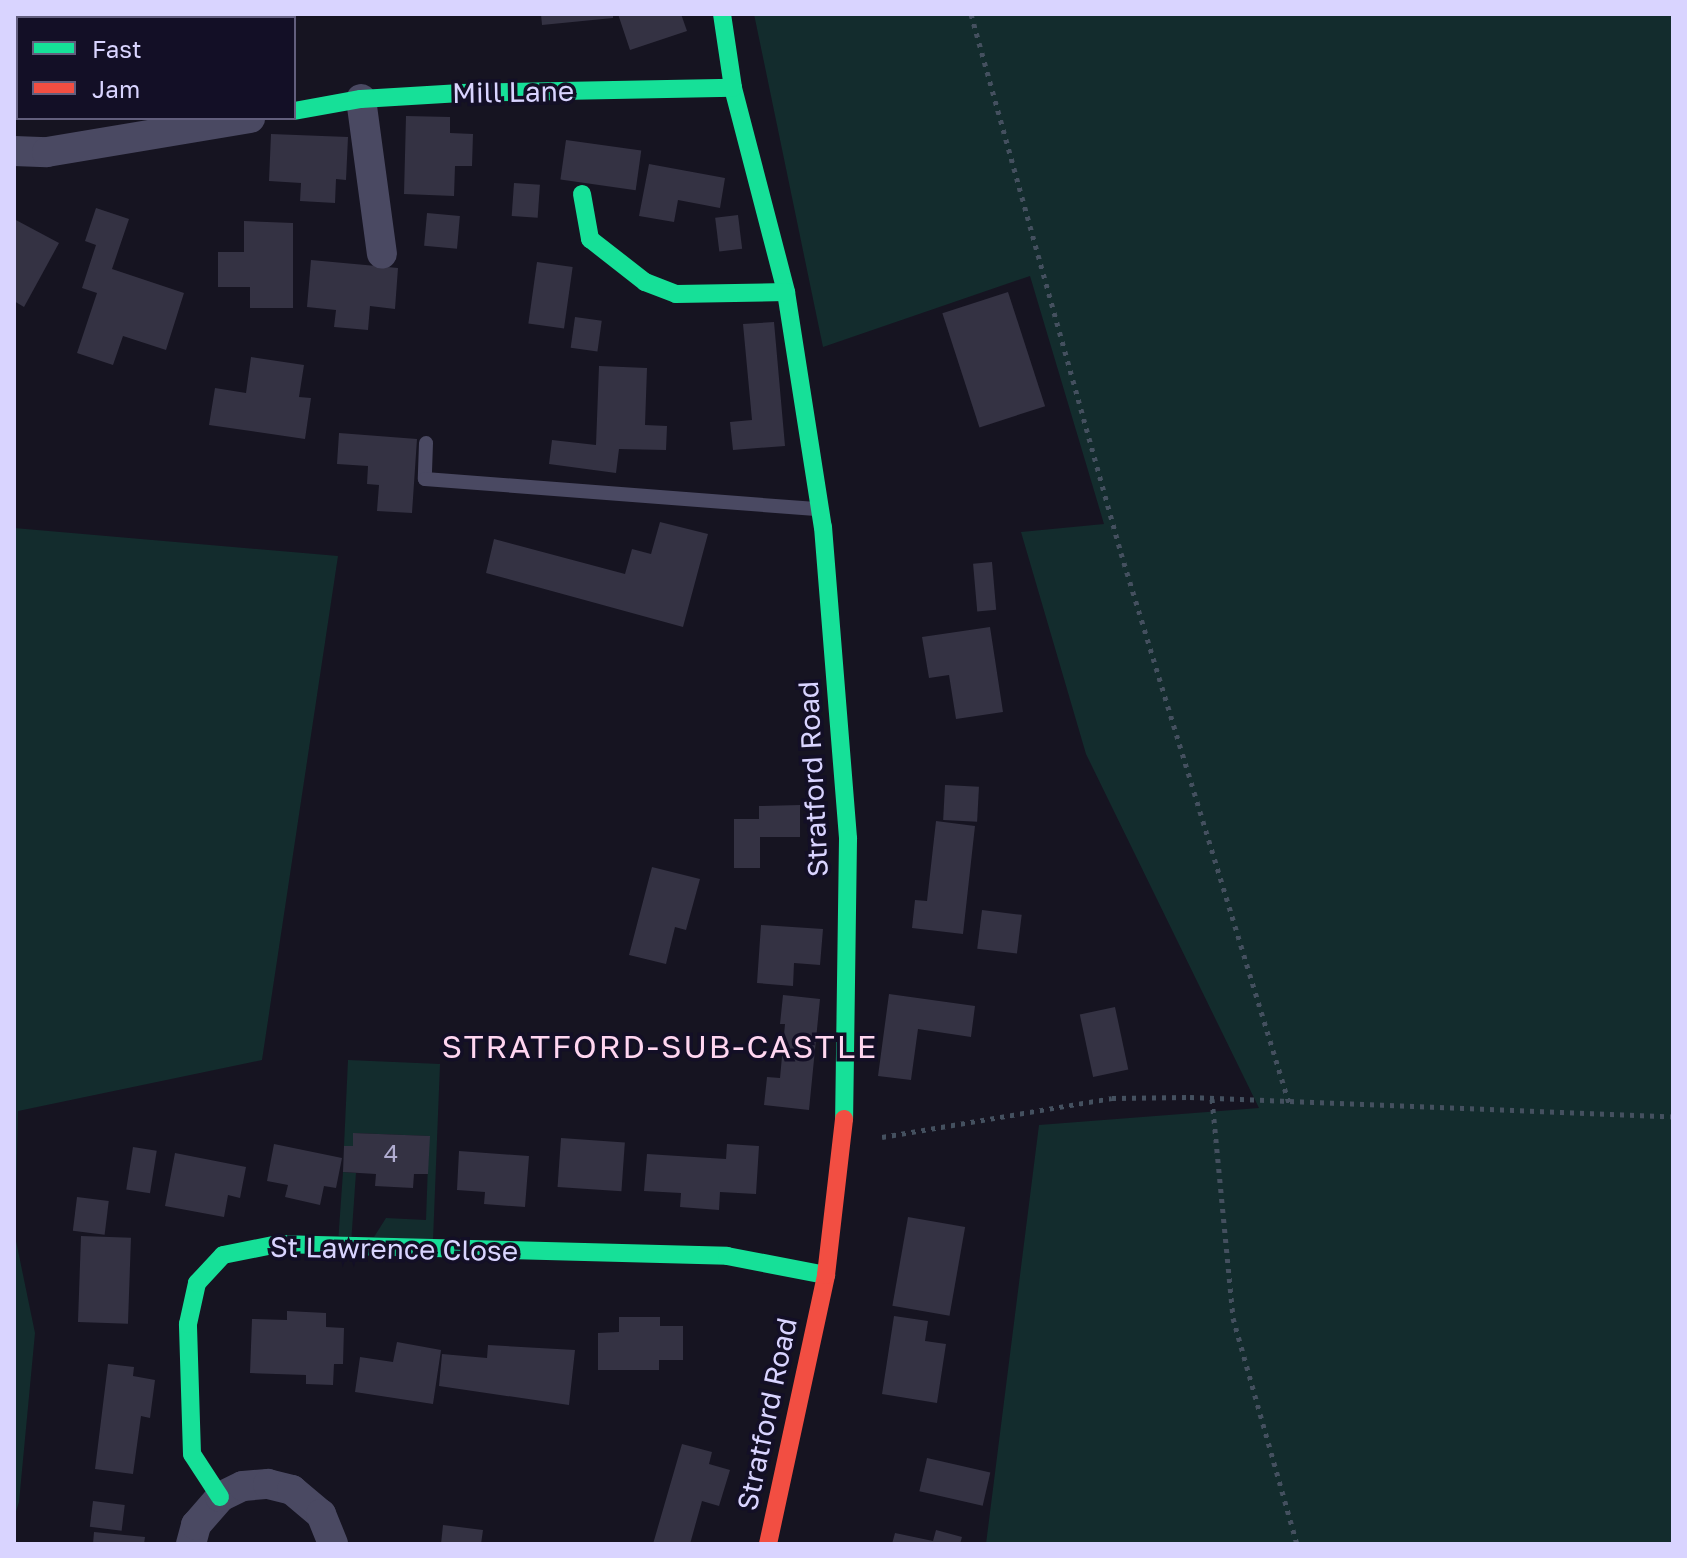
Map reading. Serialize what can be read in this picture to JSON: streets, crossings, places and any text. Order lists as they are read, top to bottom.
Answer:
{
  "streets": {
    "street": ["Mill Lane", "Stratford Road", "St Lawrence Close"]
  },
  "crossings": [
    ["Mill Lane", "Stratford Road"],
    ["Stratford Road", "St Lawrence Close"]
  ],
  "districts": ["STRATFORD-SUB-CASTLE"],
  "house_numbers": ["4"],
  "legend": ["Fast", "Jam"]
}
